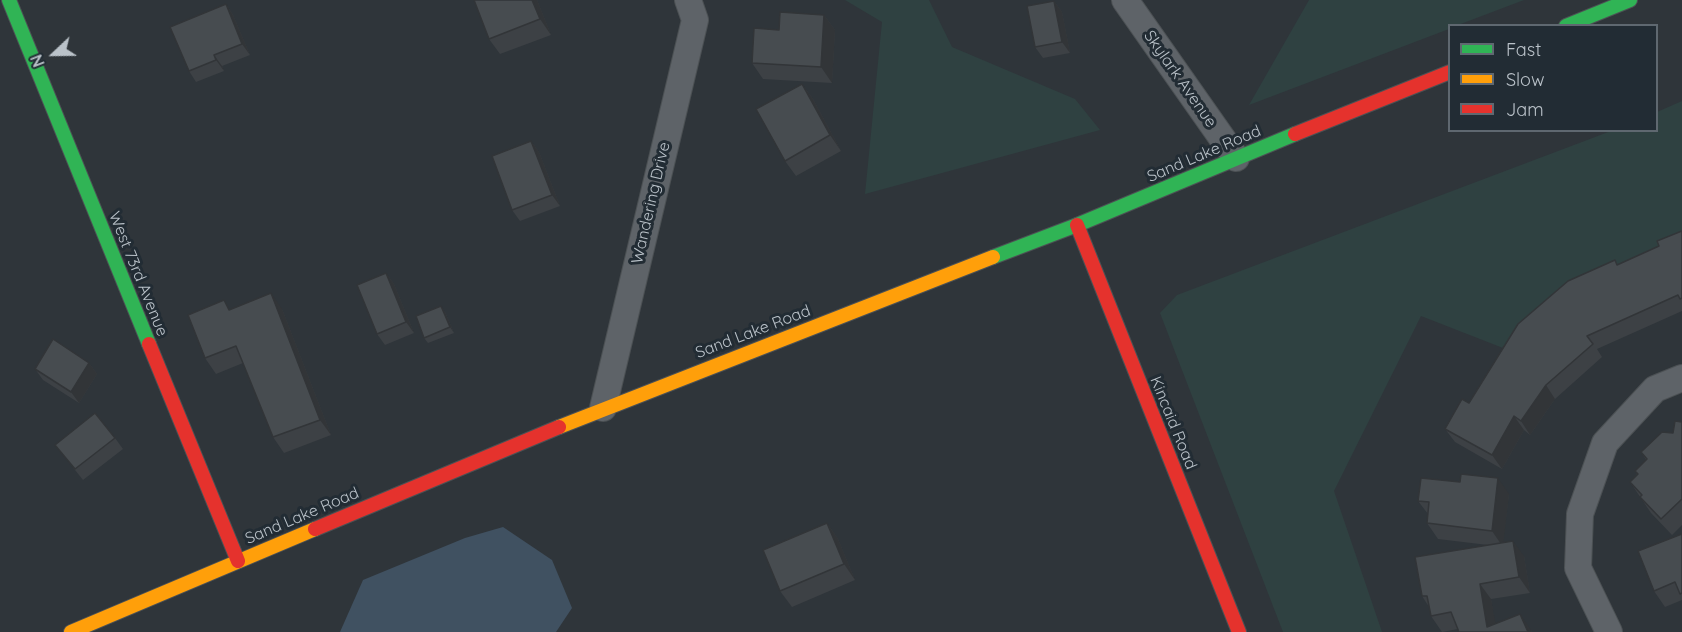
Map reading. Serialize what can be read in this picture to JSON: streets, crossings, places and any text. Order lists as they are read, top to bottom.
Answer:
{
  "streets": {
    "main road": ["Sand Lake Road", "West 73rd Avenue", "Kincaid Road"],
    "street": ["Skylark Avenue", "Wandering Drive"]
  },
  "crossings": [
    ["Skylark Avenue", "Sand Lake Road"],
    ["Sand Lake Road", "Wandering Drive"],
    ["Sand Lake Road", "West 73rd Avenue"],
    ["Sand Lake Road", "Kincaid Road"]
  ],
  "legend": ["Fast", "Slow", "Jam"],
  "north": "left"
}
